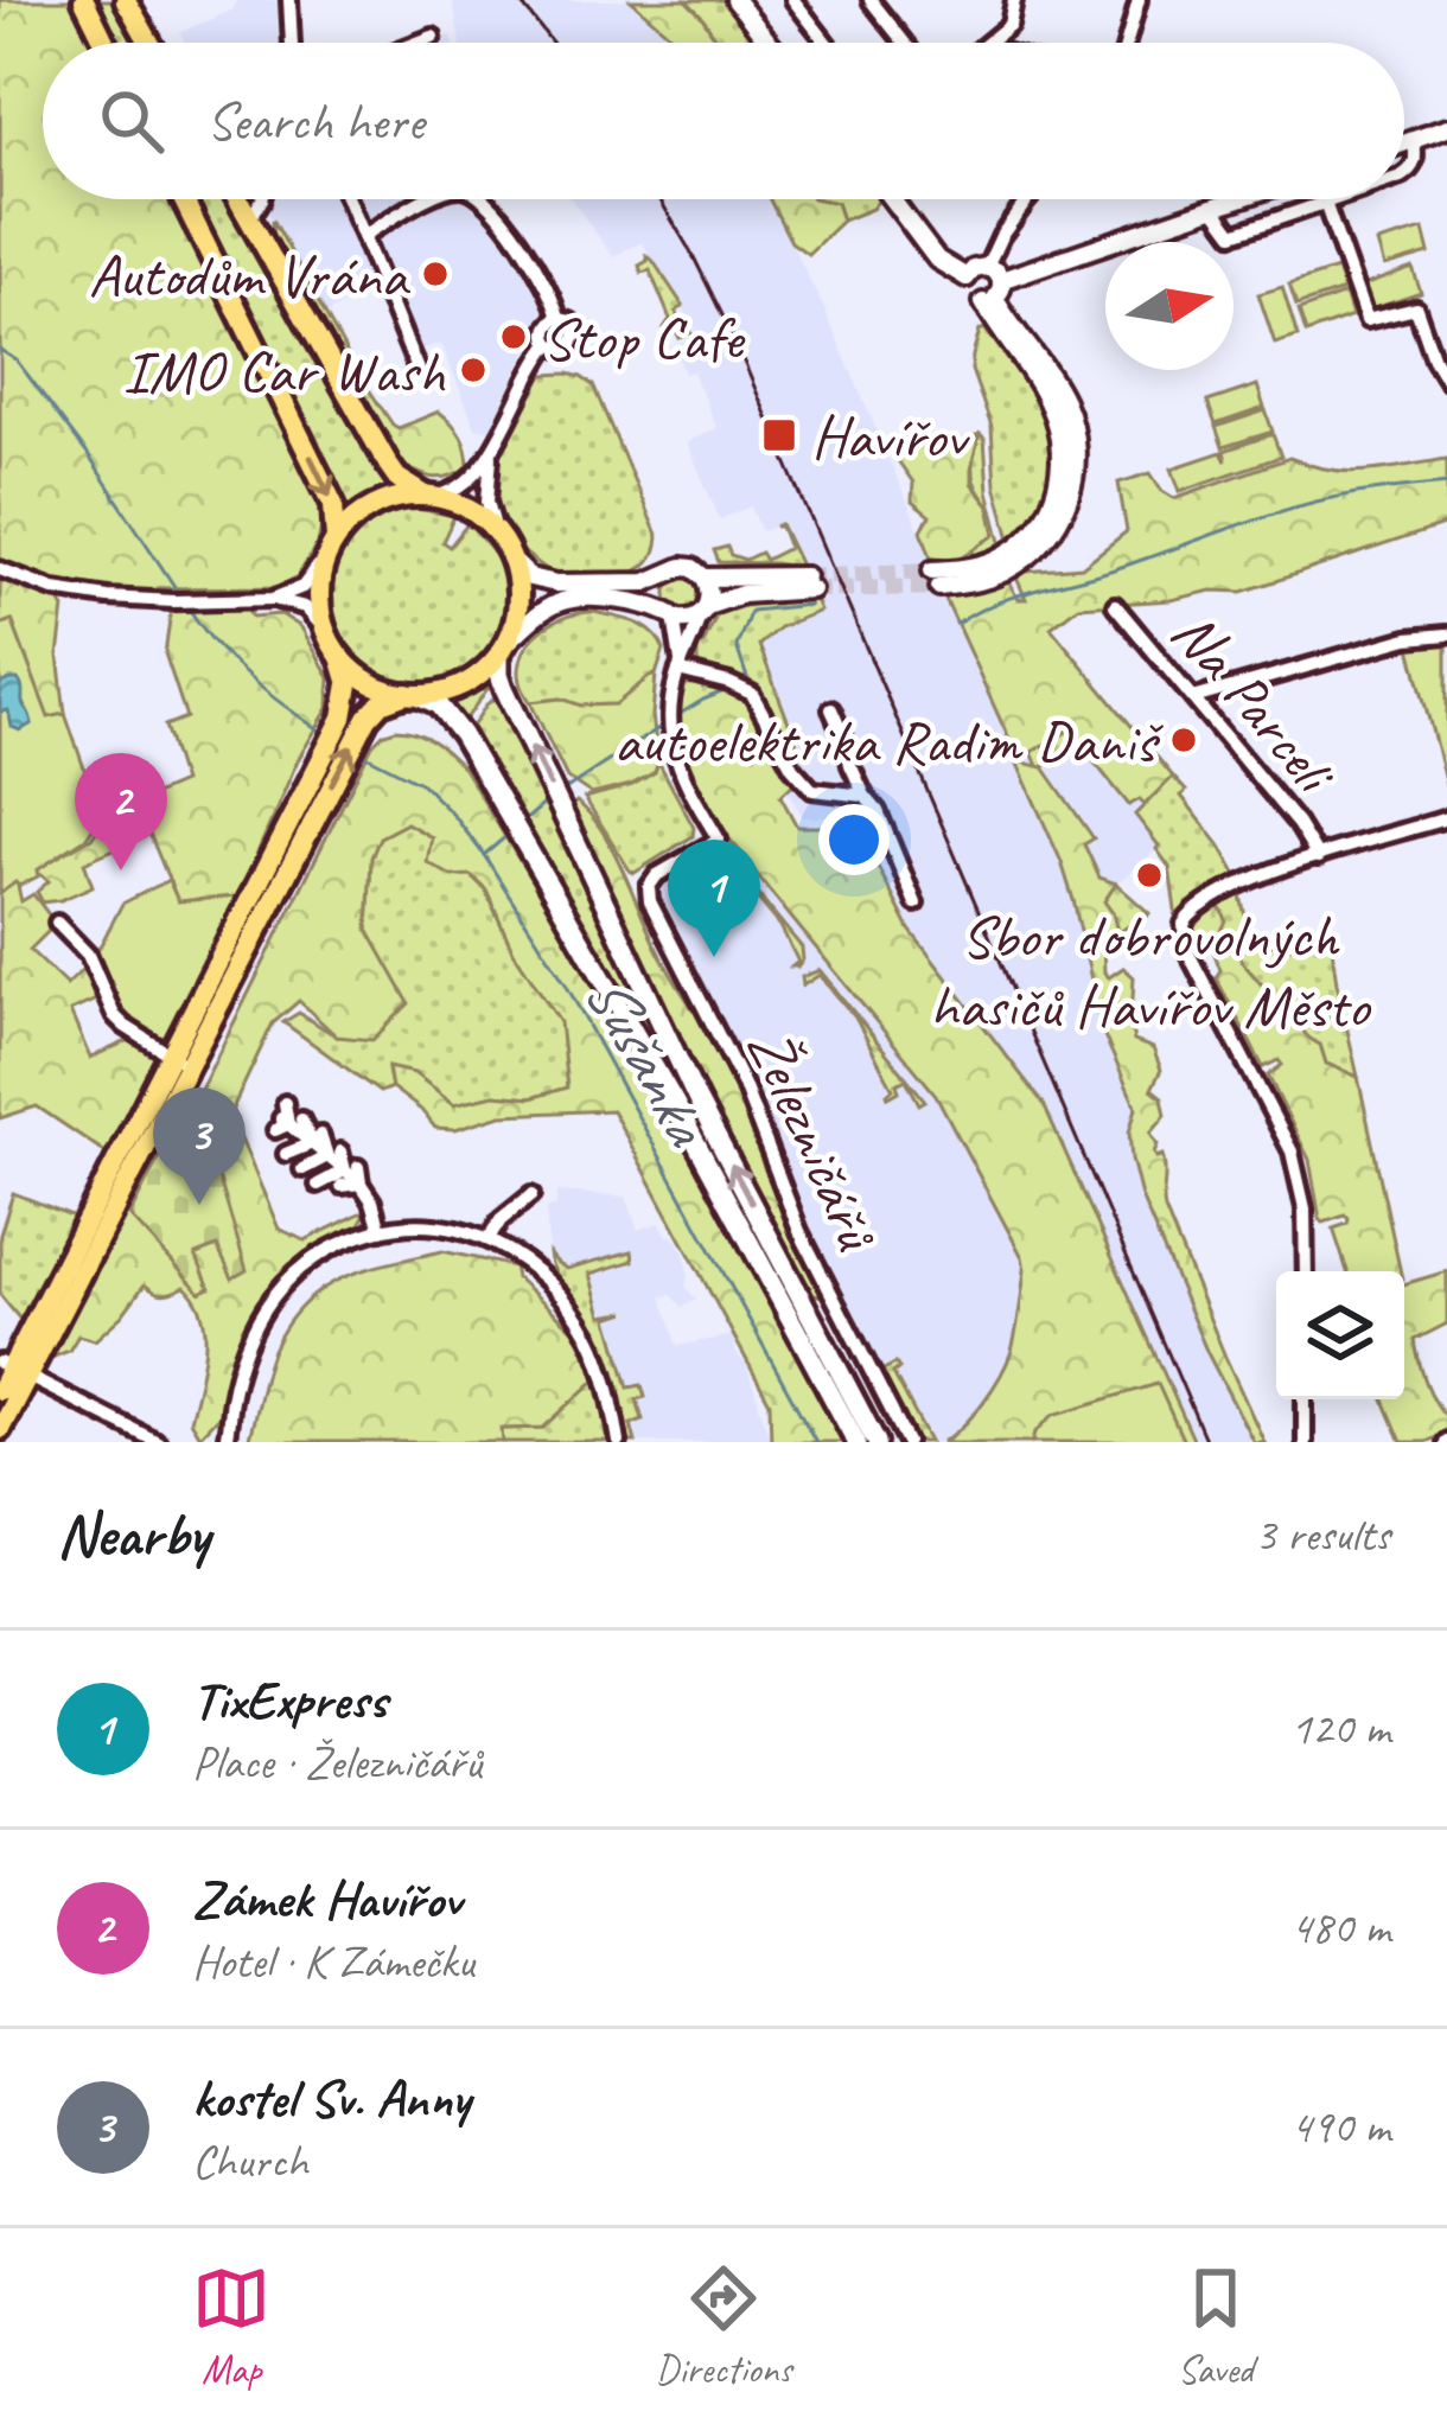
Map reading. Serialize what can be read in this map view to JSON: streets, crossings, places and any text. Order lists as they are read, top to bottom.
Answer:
{
  "streets": {
    "street": ["Na Parceli", "Železničářů"]
  },
  "water": ["Sušanka"],
  "places": {
    "other": [
      "Autodům Vrána",
      "Stop Cafe",
      "IMO Car Wash",
      "autoelektrika Radim Daniš",
      "Sbor dobrovolných hasičů Havířov Město"
    ],
    "transit": ["Havířov"]
  },
  "north": "right",
  "page": {
    "search": "Search here",
    "pins": ["2", "1", "3"],
    "heading": ["Nearby", "3 results"],
    "list": [
      {
        "mark": "1",
        "name": "TixExpress",
        "note": "Place · Železničářů",
        "value": "120 m"
      },
      {
        "mark": "2",
        "name": "Zámek Havířov",
        "note": "Hotel · K Zámečku",
        "value": "480 m"
      },
      {
        "mark": "3",
        "name": "kostel Sv. Anny",
        "note": "Church",
        "value": "490 m"
      }
    ],
    "nav": ["Map", "Directions", "Saved"]
  }
}
